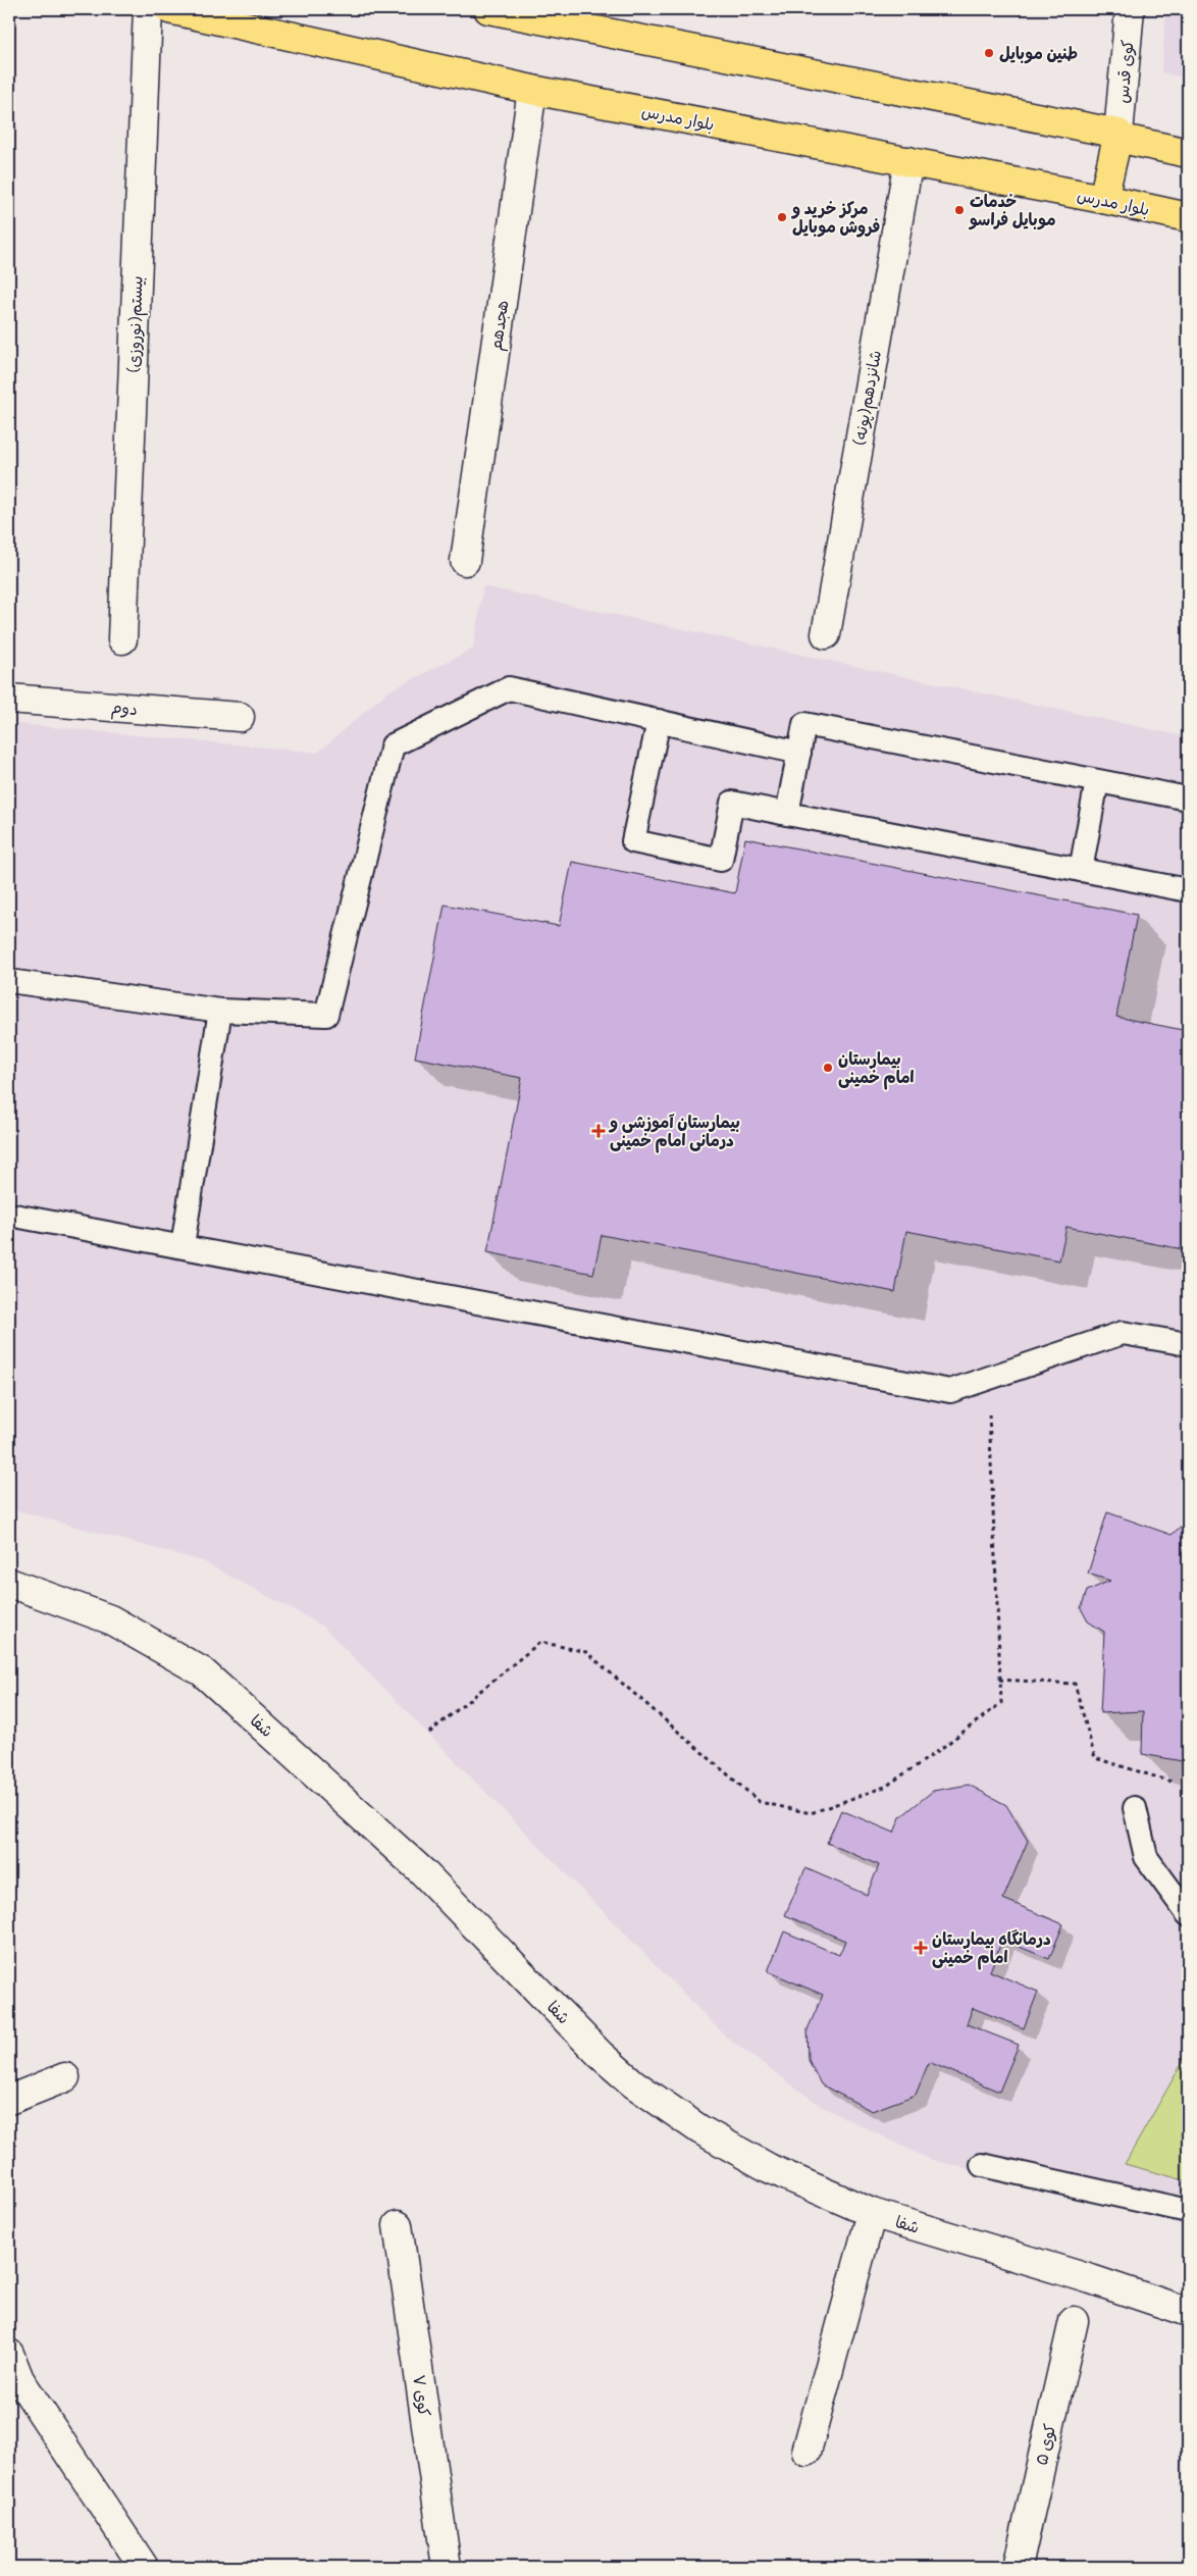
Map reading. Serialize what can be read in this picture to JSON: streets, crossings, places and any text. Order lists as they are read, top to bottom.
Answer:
{
  "streets": {
    "main road": ["بلوار مدرس"],
    "street": [
      "کوی قدس",
      "بیستم(نوروزی)",
      "هجدهم",
      "شانزدهم(پونه)",
      "دوم",
      "شفا",
      "کوی ۷",
      "کوی ۵"
    ]
  },
  "crossings": [
    ["بلوار مدرس", "هجدهم"],
    ["بلوار مدرس", "شانزدهم(پونه)"]
  ],
  "places": {
    "other": [
      "طنین موبایل",
      "خدمات موبایل فراسو",
      "مرکز خرید و فروش موبایل",
      "بیمارستان امام خمینی"
    ],
    "health": ["بیمارستان آموزشی و درمانی امام خمینی", "درمانگاه بیمارستان امام خمینی"]
  }
}
